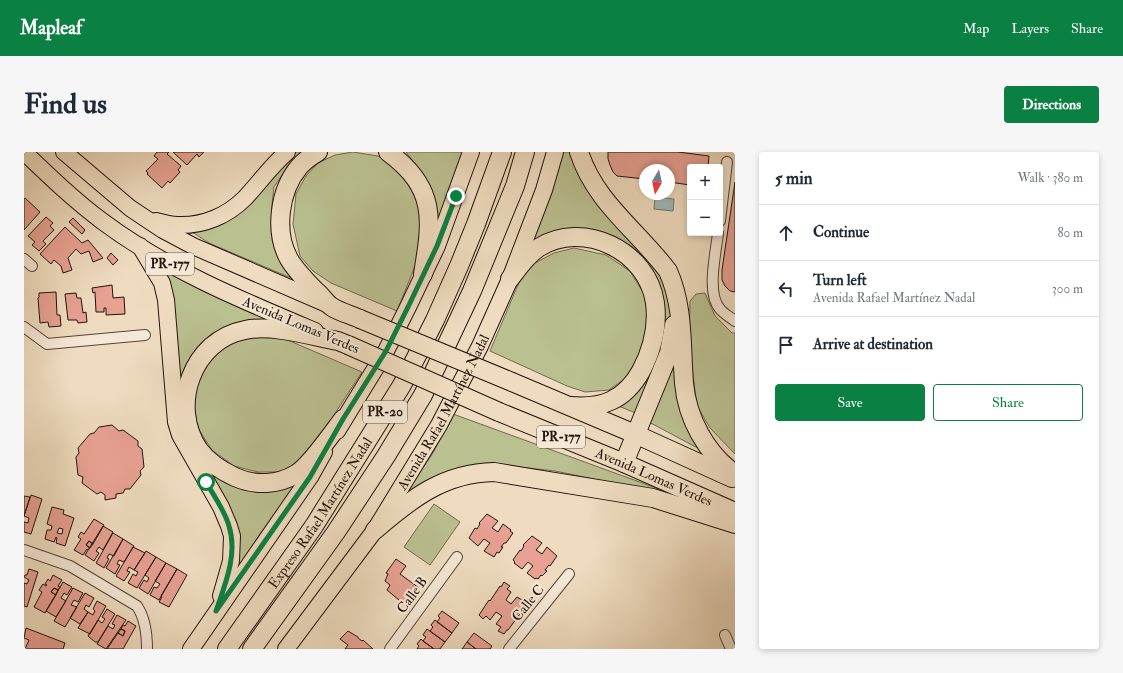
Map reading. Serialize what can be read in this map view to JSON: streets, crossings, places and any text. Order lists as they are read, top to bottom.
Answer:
{
  "streets": {
    "highway": [
      "PR-177",
      "Avenida Lomas Verdes",
      "PR-20",
      "Expreso Rafael Martínez Nadal"
    ],
    "main road": ["Avenida Rafael Martínez Nadal"],
    "street": ["Calle B", "Calle C"]
  },
  "north": "bottom",
  "page": {
    "header": "Mapleaf",
    "nav": ["Map", "Layers", "Share"],
    "buttons": [
      "Directions",
      ["Save", "Share"]
    ],
    "title": "Find us",
    "heading": ["5 min", "Walk · 380 m"],
    "map_buttons": ["+", "−"],
    "list": [
      ["Continue", "80 m"],
      ["Turn left", "Avenida Rafael Martínez Nadal", "300 m"],
      "Arrive at destination"
    ]
  }
}
